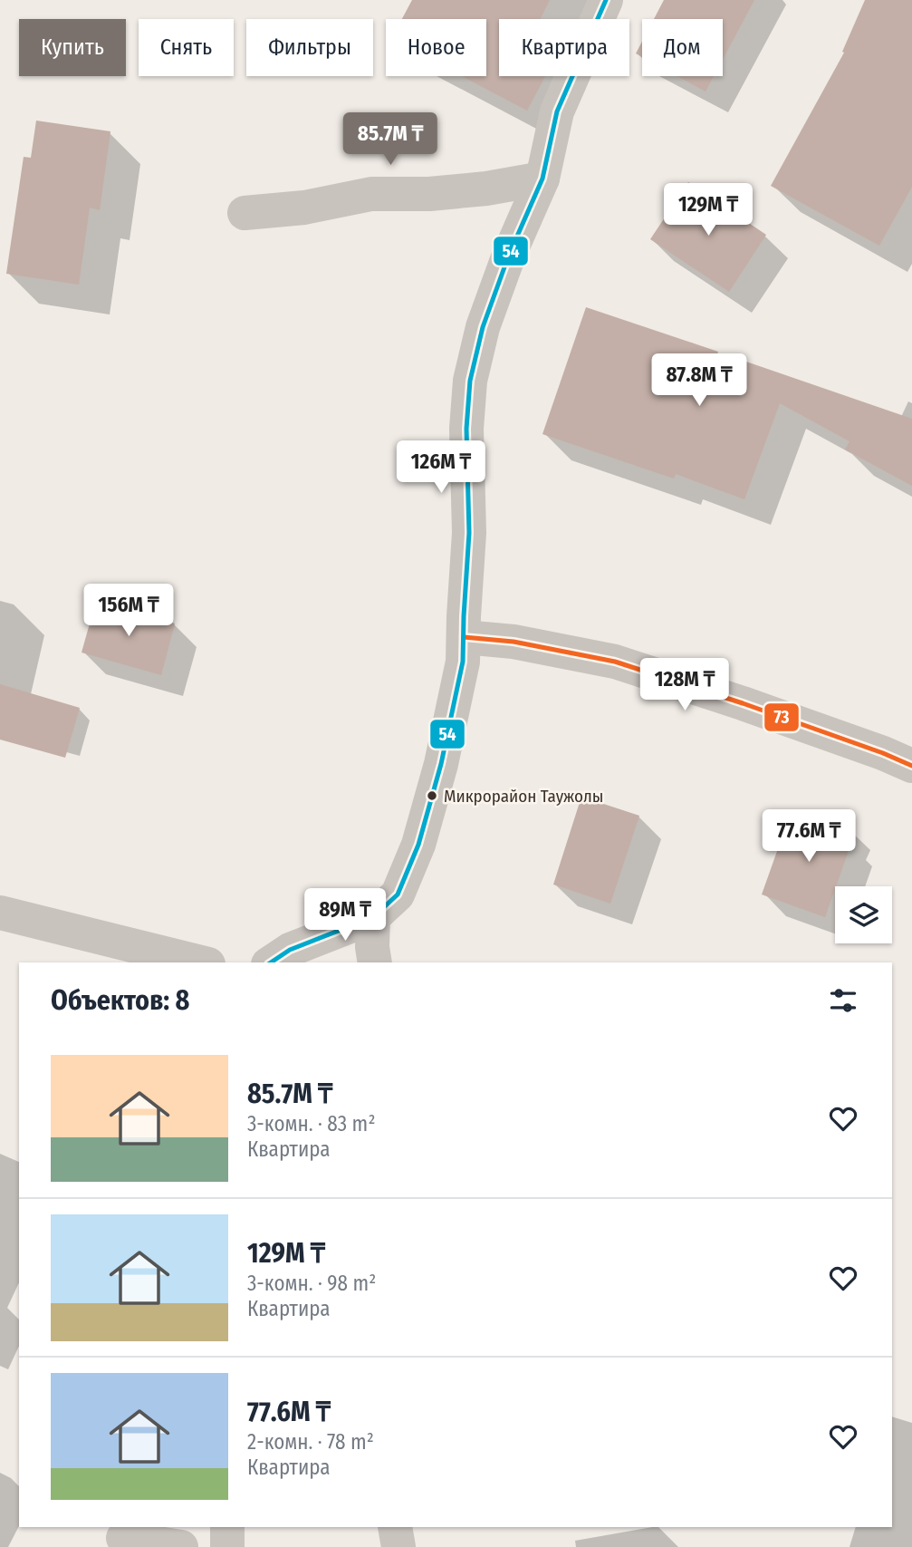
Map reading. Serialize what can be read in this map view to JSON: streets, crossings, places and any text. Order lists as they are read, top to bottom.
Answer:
{
  "places": ["Микрорайон Таужолы"],
  "lines": ["transit line 54", "transit line 73"],
  "page": {
    "chip": [
      "Купить",
      "Снять",
      "Фильтры",
      "Новое",
      "Квартира",
      "Дом"
    ],
    "price": [
      "85.7M ₸",
      "129M ₸",
      "87.8M ₸",
      "126M ₸",
      "156M ₸",
      "128M ₸",
      "77.6M ₸",
      "89M ₸"
    ],
    "heading": "Объектов: 8",
    "list": [
      {
        "name": "85.7M ₸",
        "note": "3-комн. · 83 m² · Квартира"
      },
      {
        "name": "129M ₸",
        "note": "3-комн. · 98 m² · Квартира"
      },
      {
        "name": "77.6M ₸",
        "note": "2-комн. · 78 m² · Квартира"
      }
    ]
  }
}
